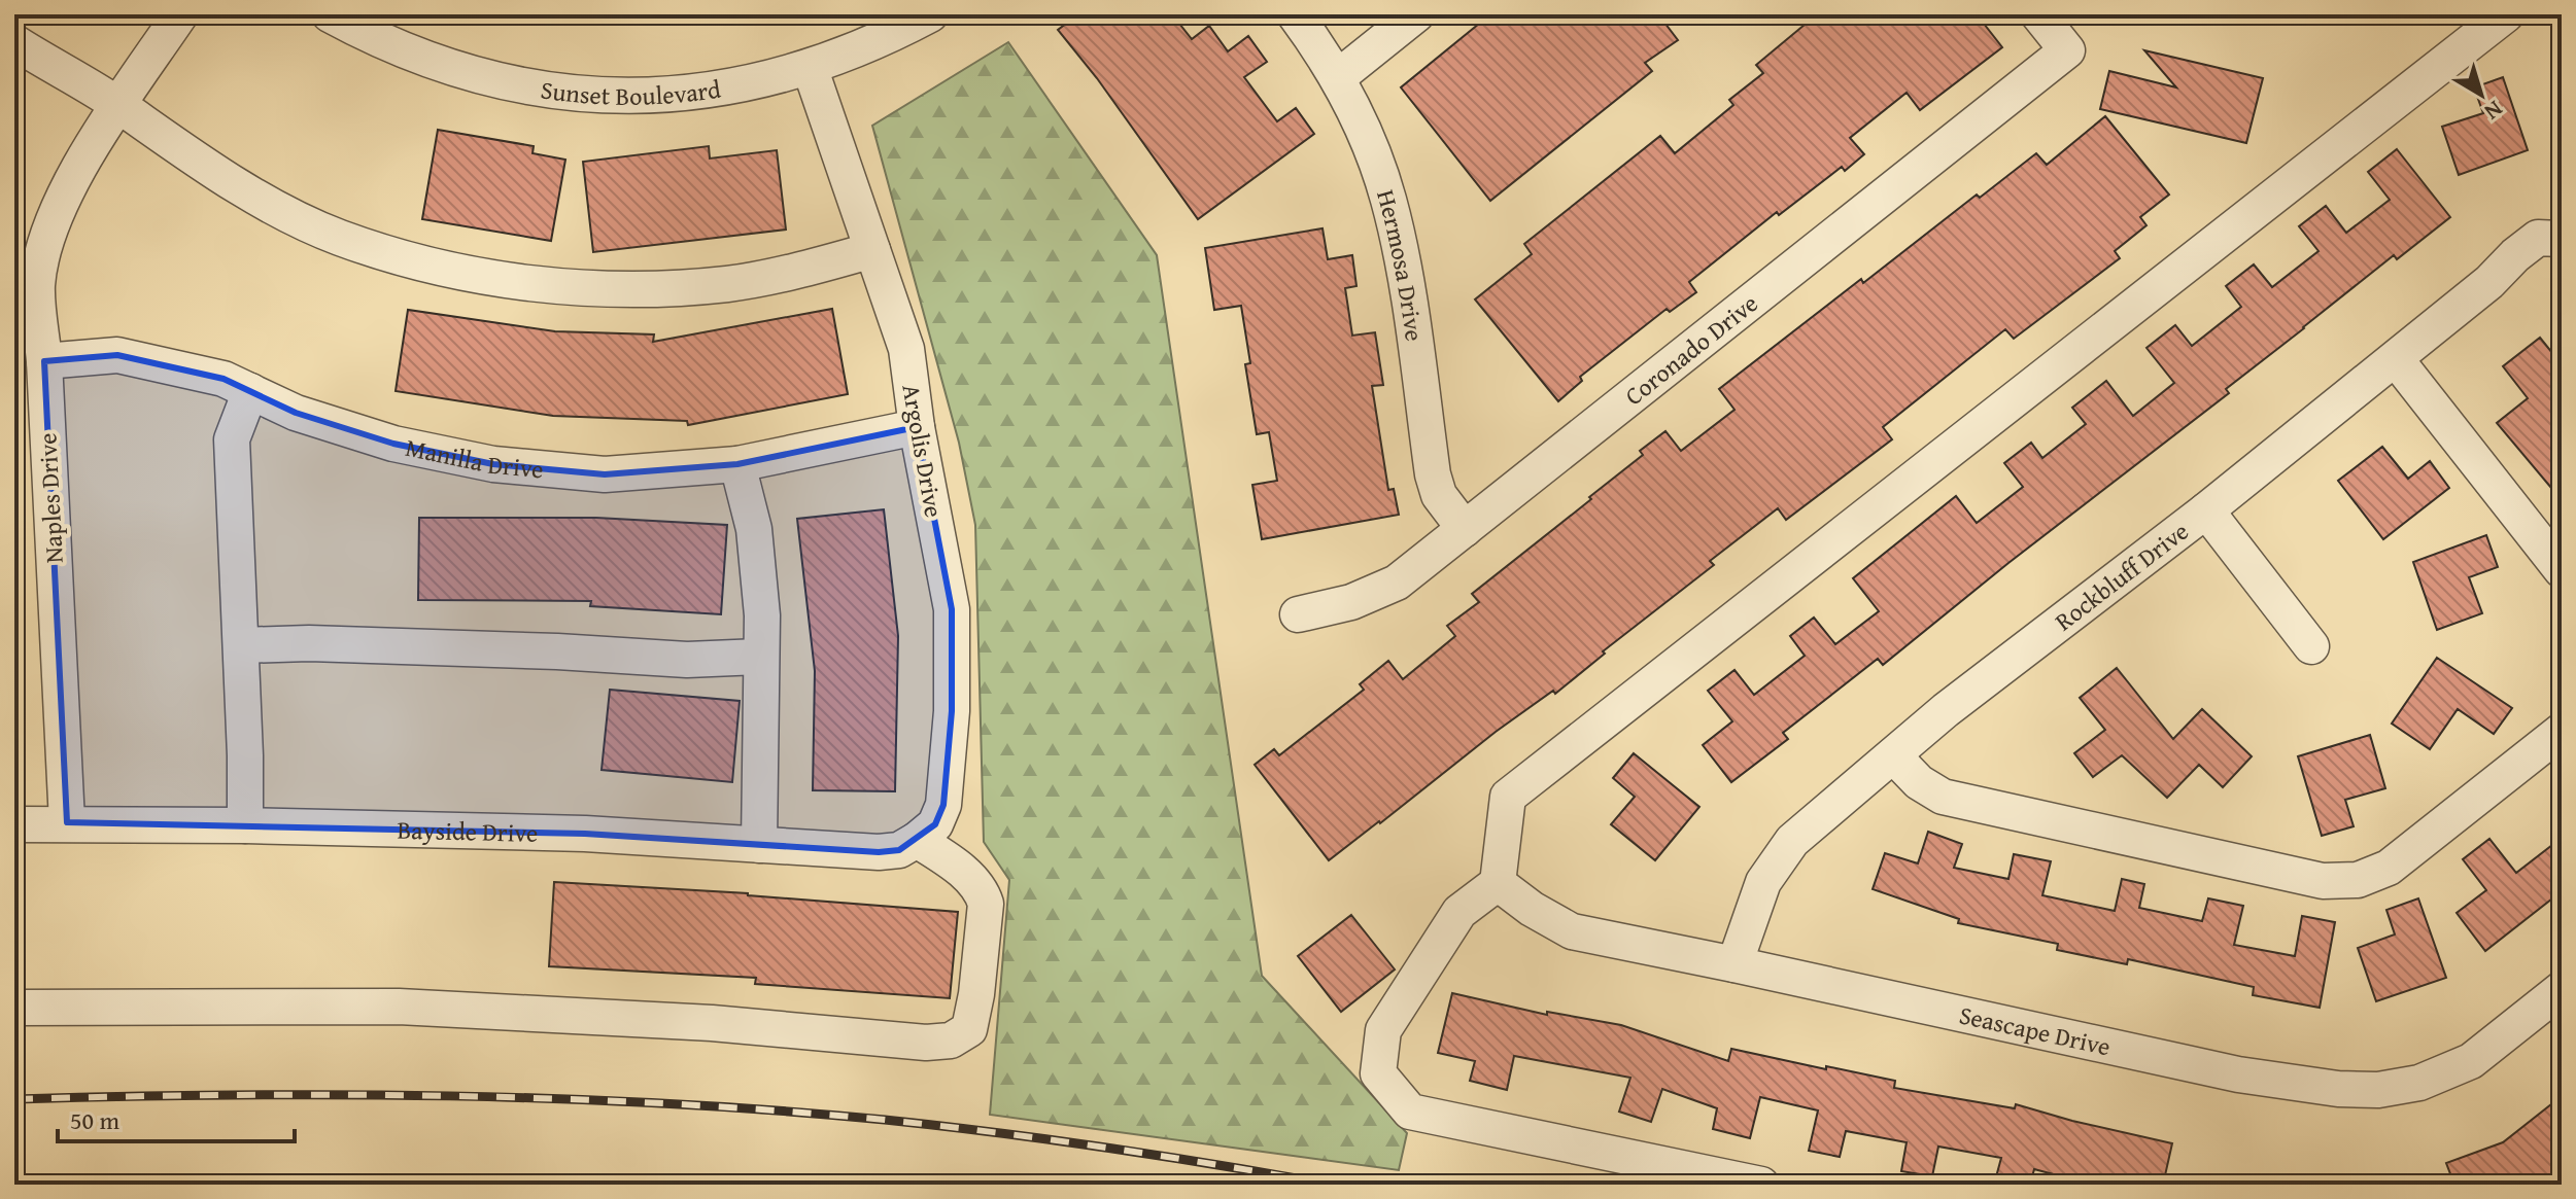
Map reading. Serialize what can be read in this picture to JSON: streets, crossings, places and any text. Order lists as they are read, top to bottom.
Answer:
{
  "streets": {
    "street": [
      "Sunset Boulevard",
      "Hermosa Drive",
      "Coronado Drive",
      "Argolis Drive",
      "Manilla Drive",
      "Naples Drive",
      "Rockbluff Drive",
      "Bayside Drive",
      "Seascape Drive"
    ]
  },
  "crossings": [
    ["Sunset Boulevard", "Argolis Drive"],
    ["Hermosa Drive", "Coronado Drive"],
    ["Argolis Drive", "Manilla Drive"],
    ["Argolis Drive", "Bayside Drive"],
    ["Manilla Drive", "Naples Drive"],
    ["Naples Drive", "Bayside Drive"],
    ["Rockbluff Drive", "Seascape Drive"]
  ],
  "scale_bar": "50 m",
  "north": "bottom right"
}
